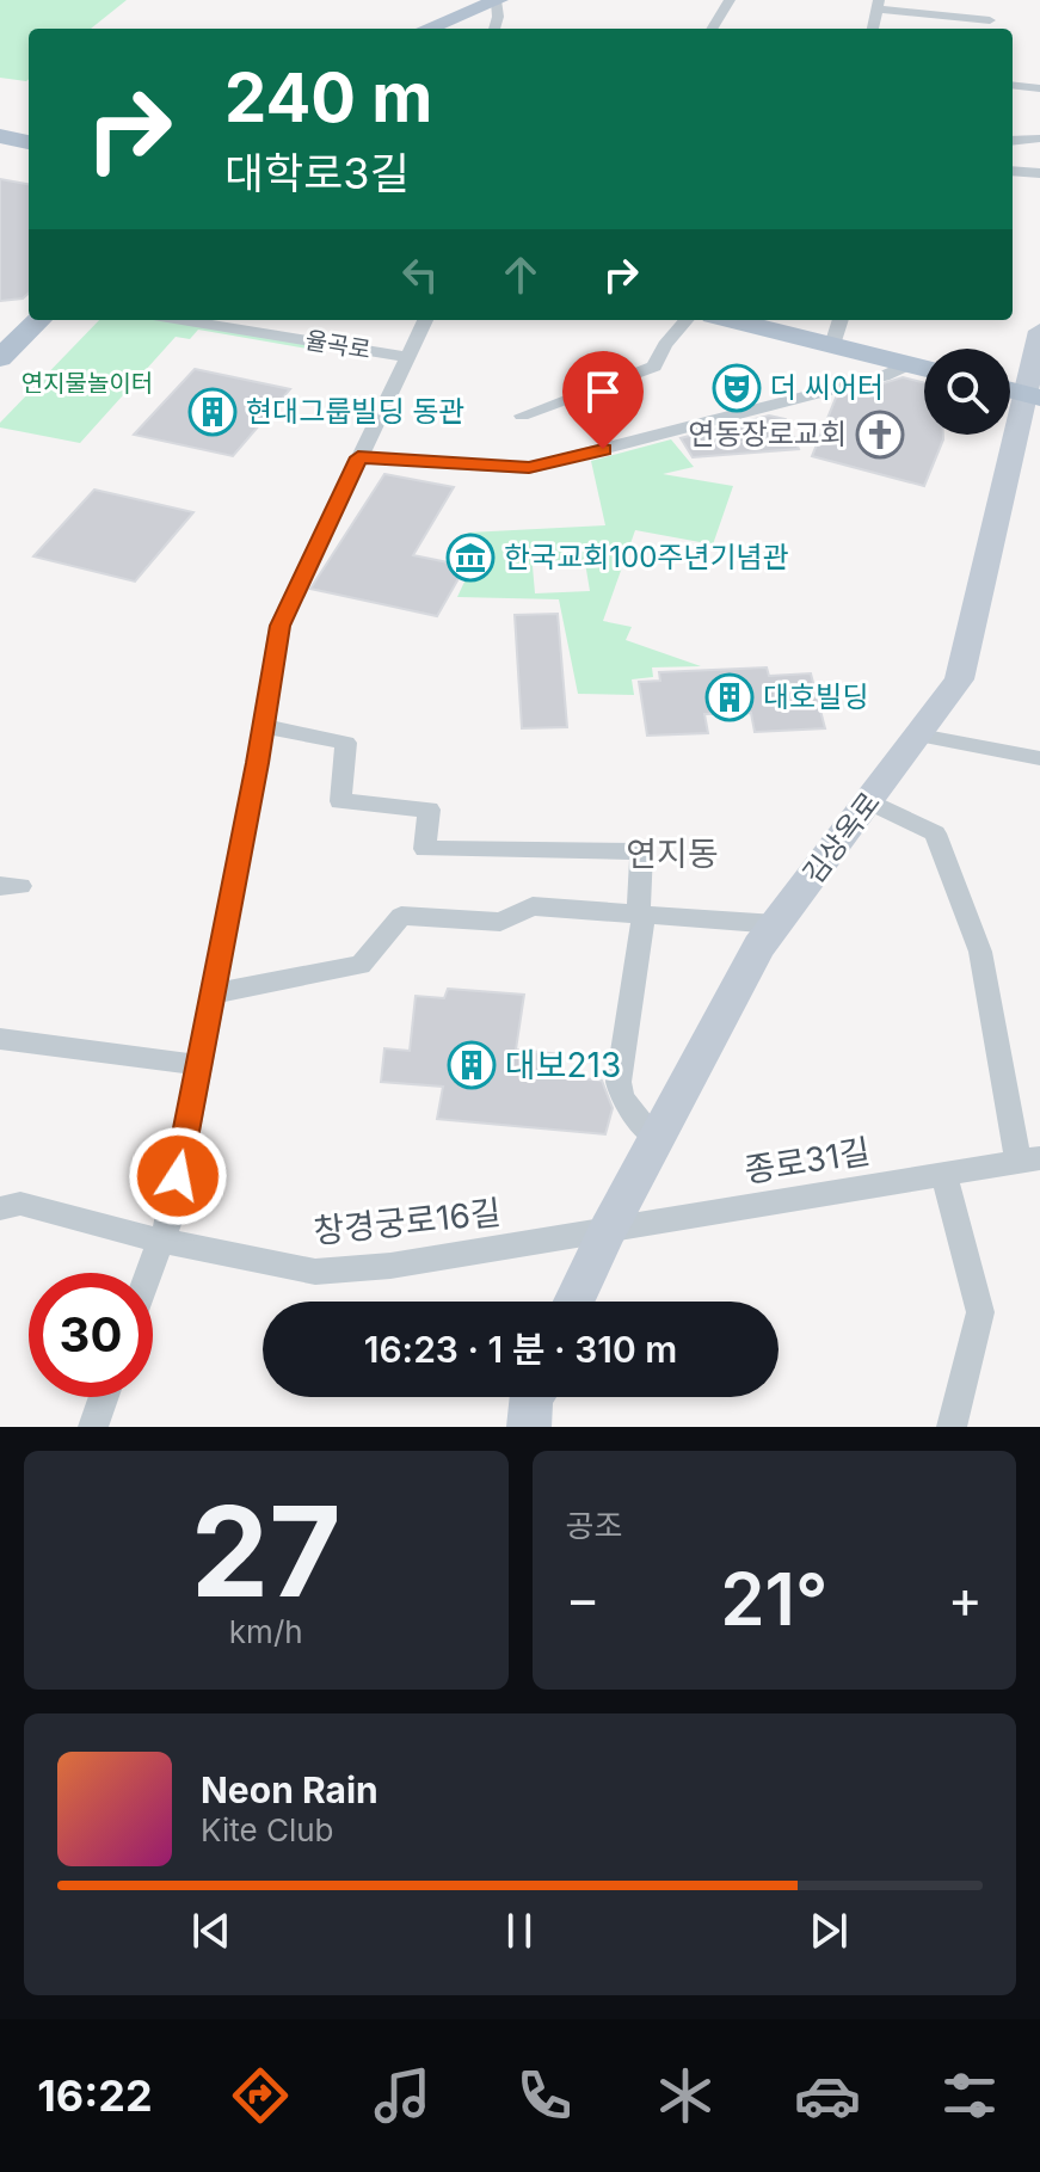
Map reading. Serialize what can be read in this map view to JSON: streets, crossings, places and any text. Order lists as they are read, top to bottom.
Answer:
{
  "streets": {
    "street": [
      "율곡로",
      "김상옥로",
      "종로31길",
      "창경궁로16길"
    ]
  },
  "crossings": [
    ["김상옥로", "종로31길"],
    ["김상옥로", "창경궁로16길"],
    ["종로31길", "창경궁로16길"]
  ],
  "districts": ["연지동"],
  "parks": ["연지물놀이터"],
  "places": {
    "theatre": ["더 씨어터"],
    "building": ["현대그룹빌딩 동관", "대호빌딩", "대보213"],
    "church": ["연동장로교회"],
    "museum": ["한국교회100주년기념관"]
  },
  "page": {
    "turn": ["240 m", "대학로3길"],
    "limit": "30",
    "trip": "16:23 · 1 분 · 310 m",
    "tile": [
      ["27", "km/h"],
      "공조"
    ],
    "heat": ["−", "21°", "+"],
    "song": ["Neon Rain", "Kite Club"],
    "tabs": "16:22"
  }
}
